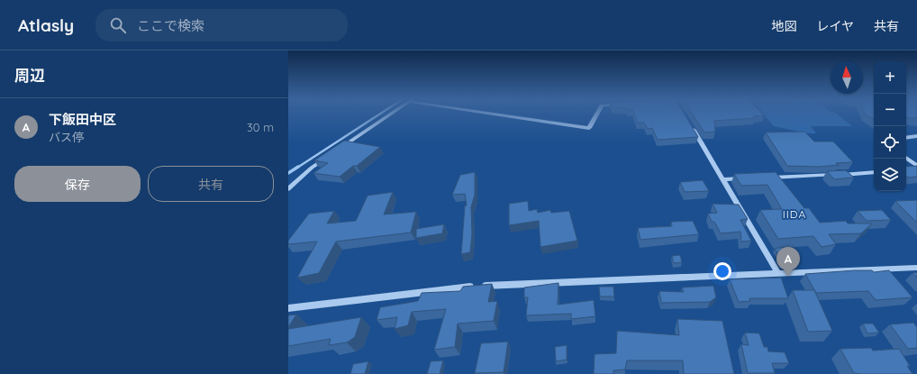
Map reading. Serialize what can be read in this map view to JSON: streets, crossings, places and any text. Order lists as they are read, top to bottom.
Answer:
{
  "districts": ["IIDA"],
  "north": "top",
  "page": {
    "header": "Atlasly",
    "search": "ここで検索",
    "nav": ["地図", "レイヤ", "共有"],
    "heading": "周辺",
    "map_buttons": ["+", "−"],
    "list": [
      {
        "mark": "A",
        "name": "下飯田中区",
        "note": "バス停",
        "value": "30 m"
      }
    ],
    "buttons": ["保存", "共有"],
    "pins": "A"
  }
}
